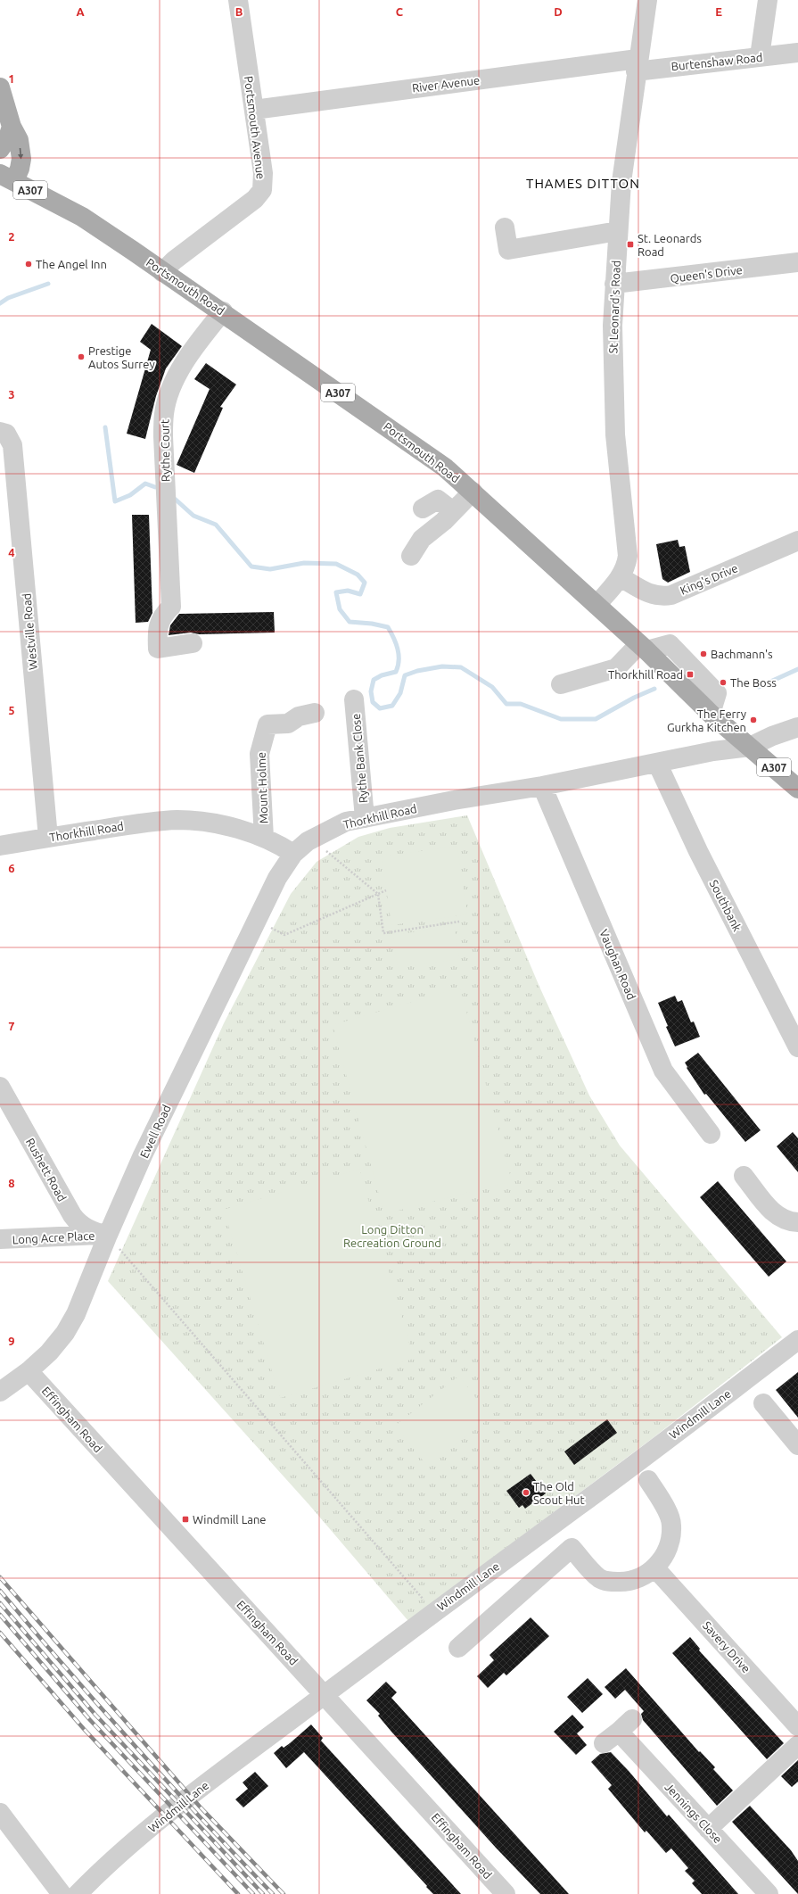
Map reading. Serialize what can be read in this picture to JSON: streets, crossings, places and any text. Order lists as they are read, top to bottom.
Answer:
{
  "streets": {
    "main road": ["A307", "Portsmouth Road"],
    "street": [
      "Burtenshaw Road",
      "River Avenue",
      "Portsmouth Avenue",
      "Queen's Drive",
      "St Leonard's Road",
      "Rythe Court",
      "King's Drive",
      "Westville Road",
      "Rythe Bank Close",
      "Mount Holme",
      "Thorkhill Road",
      "Southbank",
      "Vaughan Road",
      "Ewell Road",
      "Rushett Road",
      "Long Acre Place",
      "Windmill Lane",
      "Effingham Road",
      "Savery Drive",
      "Jennings Close"
    ]
  },
  "crossings": [
    ["Burtenshaw Road", "River Avenue"],
    ["Burtenshaw Road", "St Leonard's Road"],
    ["River Avenue", "Portsmouth Avenue"],
    ["River Avenue", "St Leonard's Road"],
    ["Portsmouth Avenue", "Portsmouth Road"],
    ["Queen's Drive", "St Leonard's Road"],
    ["Portsmouth Road", "St Leonard's Road"],
    ["Portsmouth Road", "Rythe Court"],
    ["Portsmouth Road", "Thorkhill Road"],
    ["St Leonard's Road", "King's Drive"],
    ["Westville Road", "Thorkhill Road"],
    ["Rythe Bank Close", "Thorkhill Road"],
    ["Mount Holme", "Thorkhill Road"],
    ["Thorkhill Road", "Southbank"],
    ["Thorkhill Road", "Vaughan Road"],
    ["Thorkhill Road", "Ewell Road"],
    ["Ewell Road", "Rushett Road"],
    ["Ewell Road", "Long Acre Place"],
    ["Ewell Road", "Effingham Road"],
    ["Rushett Road", "Long Acre Place"],
    ["Windmill Lane", "Effingham Road"]
  ],
  "districts": ["THAMES DITTON"],
  "parks": ["Long Ditton Recreation Ground"],
  "places": {
    "transit": ["St. Leonards Road", "Thorkhill Road", "Windmill Lane"],
    "other": [
      "The Angel Inn",
      "Prestige Autos Surrey",
      "Bachmann's",
      "The Boss",
      "The Ferry Gurkha Kitchen",
      "The Old Scout Hut"
    ]
  },
  "grid": {
    "columns": [
      "A",
      "B",
      "C",
      "D",
      "E"
    ],
    "rows": [
      "1",
      "2",
      "3",
      "4",
      "5",
      "6",
      "7",
      "8",
      "9"
    ]
  }
}
